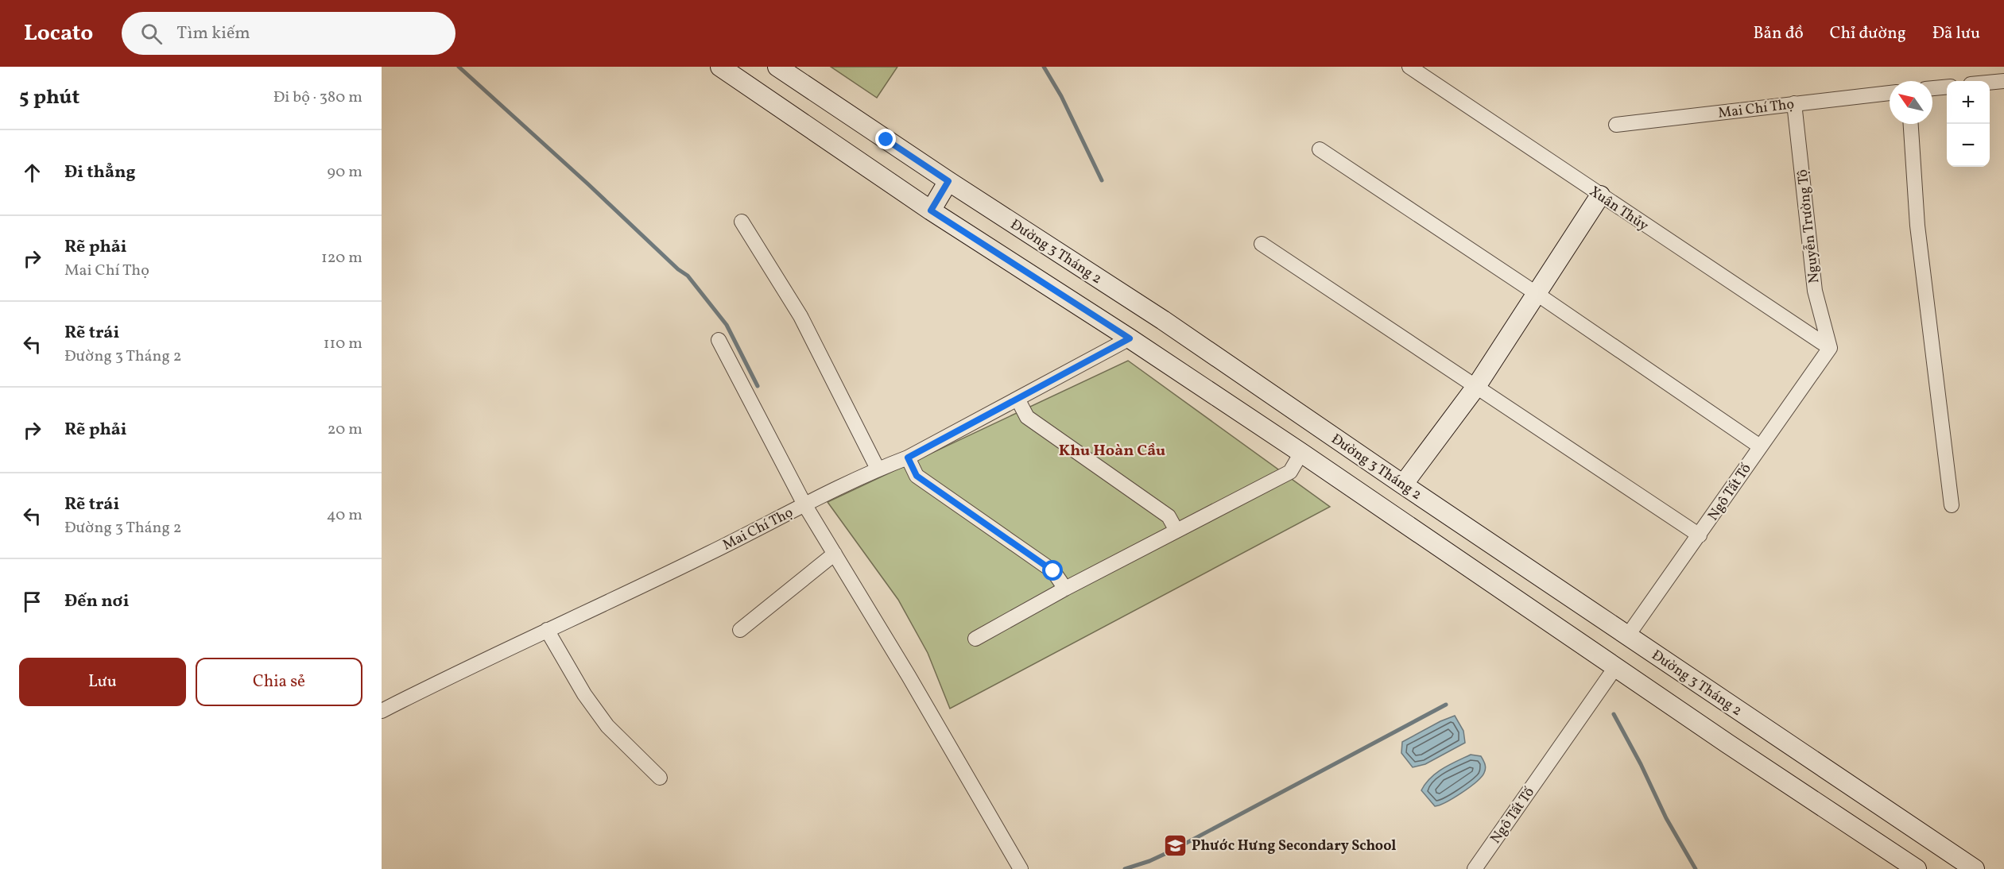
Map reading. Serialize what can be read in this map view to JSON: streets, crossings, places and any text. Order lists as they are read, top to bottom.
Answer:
{
  "streets": {
    "main road": ["Đường 3 Tháng 2"],
    "street": [
      "Mai Chí Thọ",
      "Xuân Thủy",
      "Nguyễn Trường Tộ",
      "Ngô Tất Tố"
    ]
  },
  "crossings": [
    ["Mai Chí Thọ", "Nguyễn Trường Tộ"],
    ["Xuân Thủy", "Nguyễn Trường Tộ"],
    ["Xuân Thủy", "Ngô Tất Tố"],
    ["Nguyễn Trường Tộ", "Ngô Tất Tố"],
    ["Đường 3 Tháng 2", "Ngô Tất Tố"]
  ],
  "districts": ["Khu Hoàn Cầu"],
  "places": {
    "school or university": ["Phước Hưng Secondary School"]
  },
  "north": "top left",
  "page": {
    "header": "Locato",
    "search": "Tìm kiếm",
    "nav": ["Bản đồ", "Chỉ đường", "Đã lưu"],
    "heading": ["5 phút", "Đi bộ · 380 m"],
    "map_buttons": ["+", "−"],
    "list": [
      ["Đi thẳng", "90 m"],
      ["Rẽ phải", "Mai Chí Thọ", "120 m"],
      ["Rẽ trái", "Đường 3 Tháng 2", "110 m"],
      ["Rẽ phải", "20 m"],
      ["Rẽ trái", "Đường 3 Tháng 2", "40 m"],
      "Đến nơi"
    ],
    "buttons": ["Lưu", "Chia sẻ"]
  }
}
